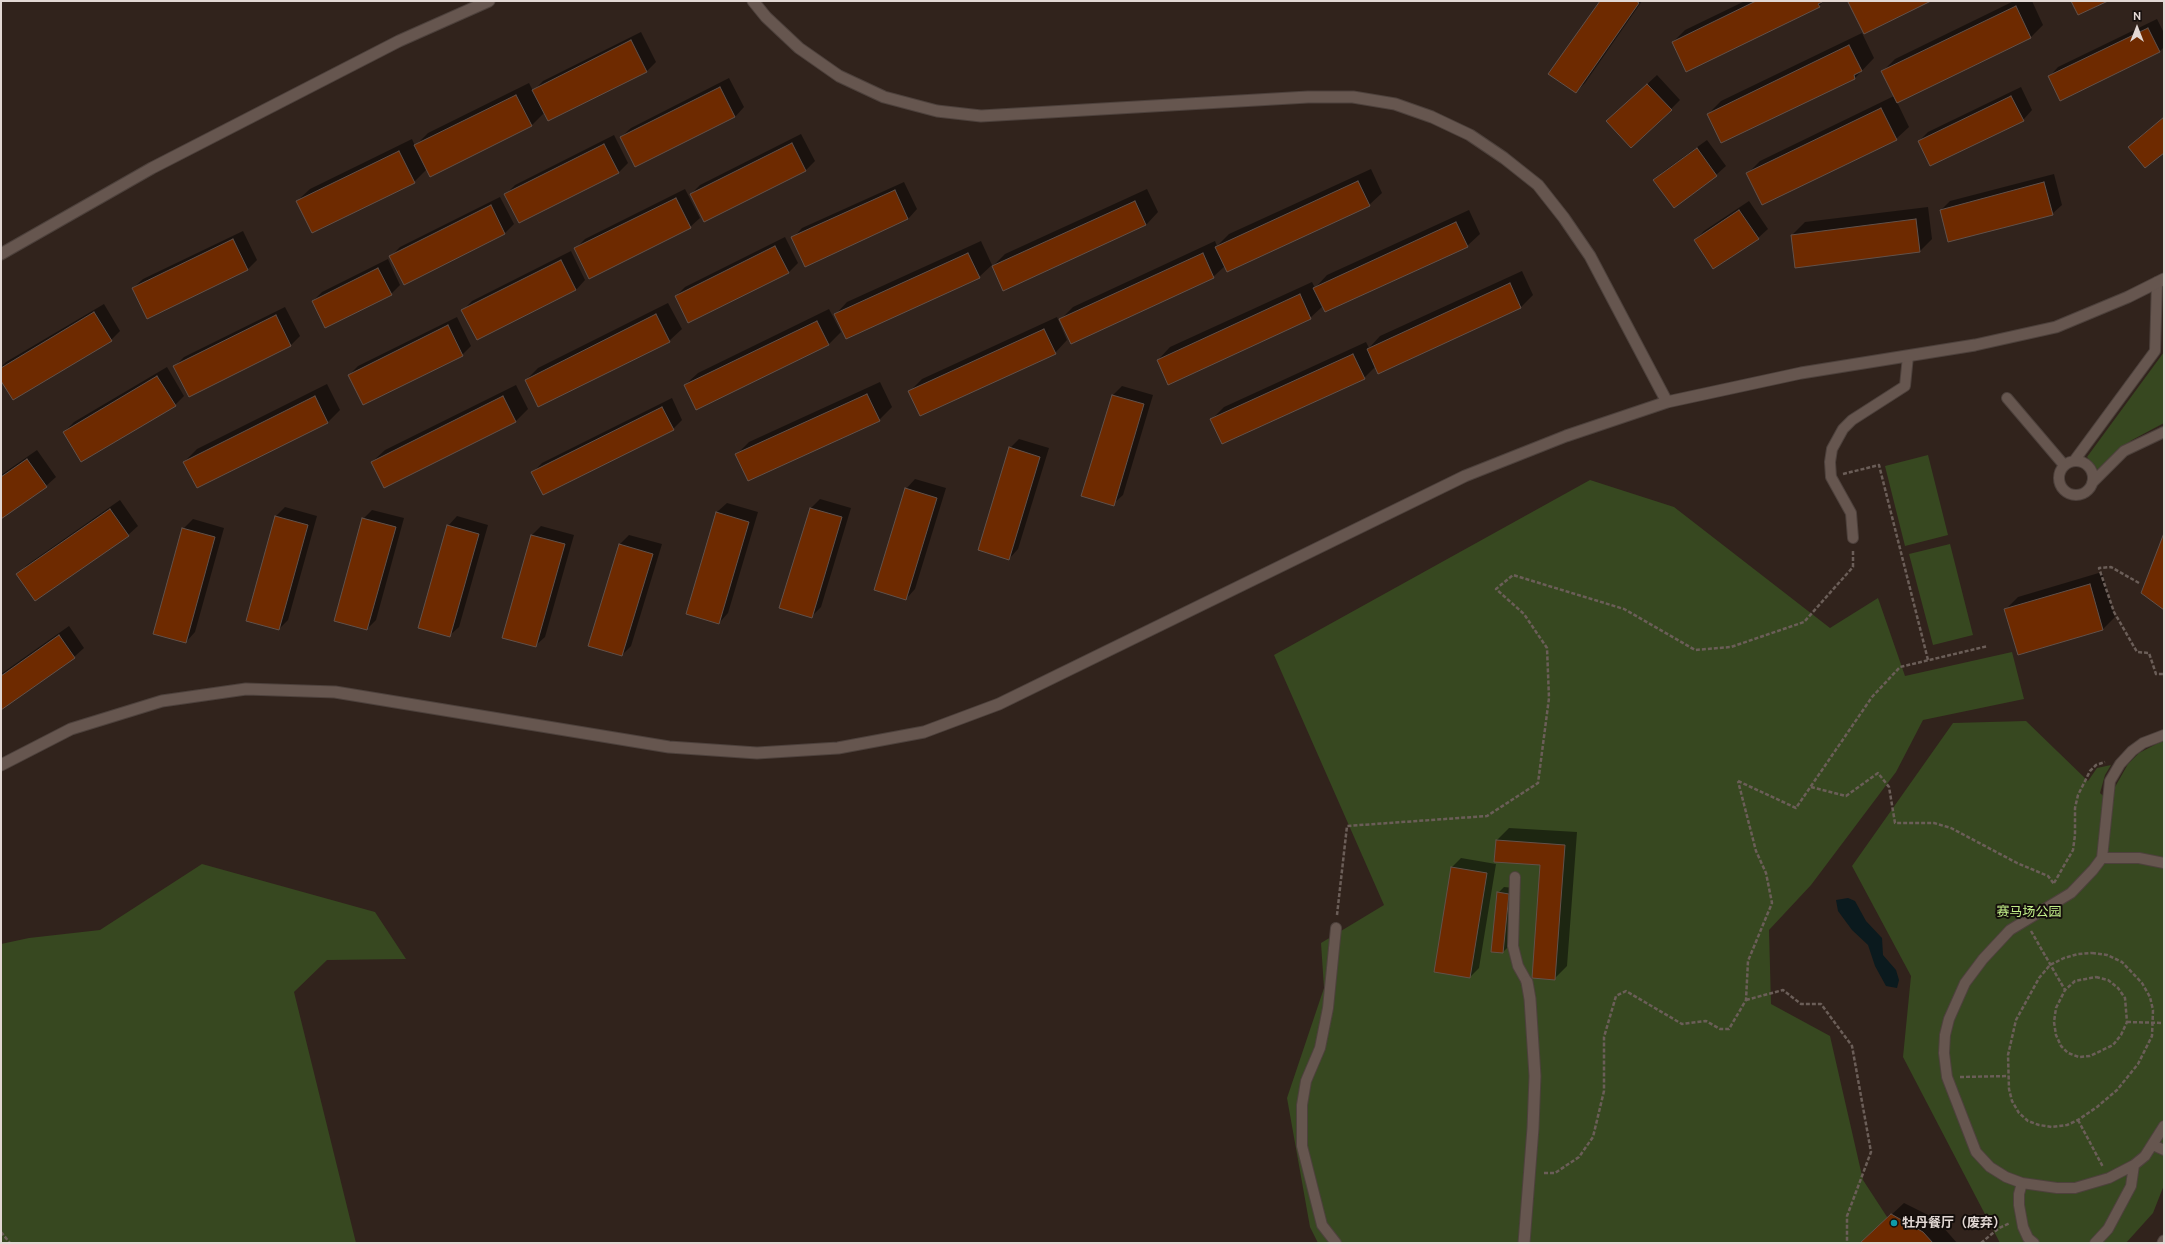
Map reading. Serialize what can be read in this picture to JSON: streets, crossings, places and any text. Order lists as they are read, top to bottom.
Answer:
{
  "parks": ["赛马场公园"],
  "places": ["牡丹餐厅（废弃）"],
  "north": "top"
}
